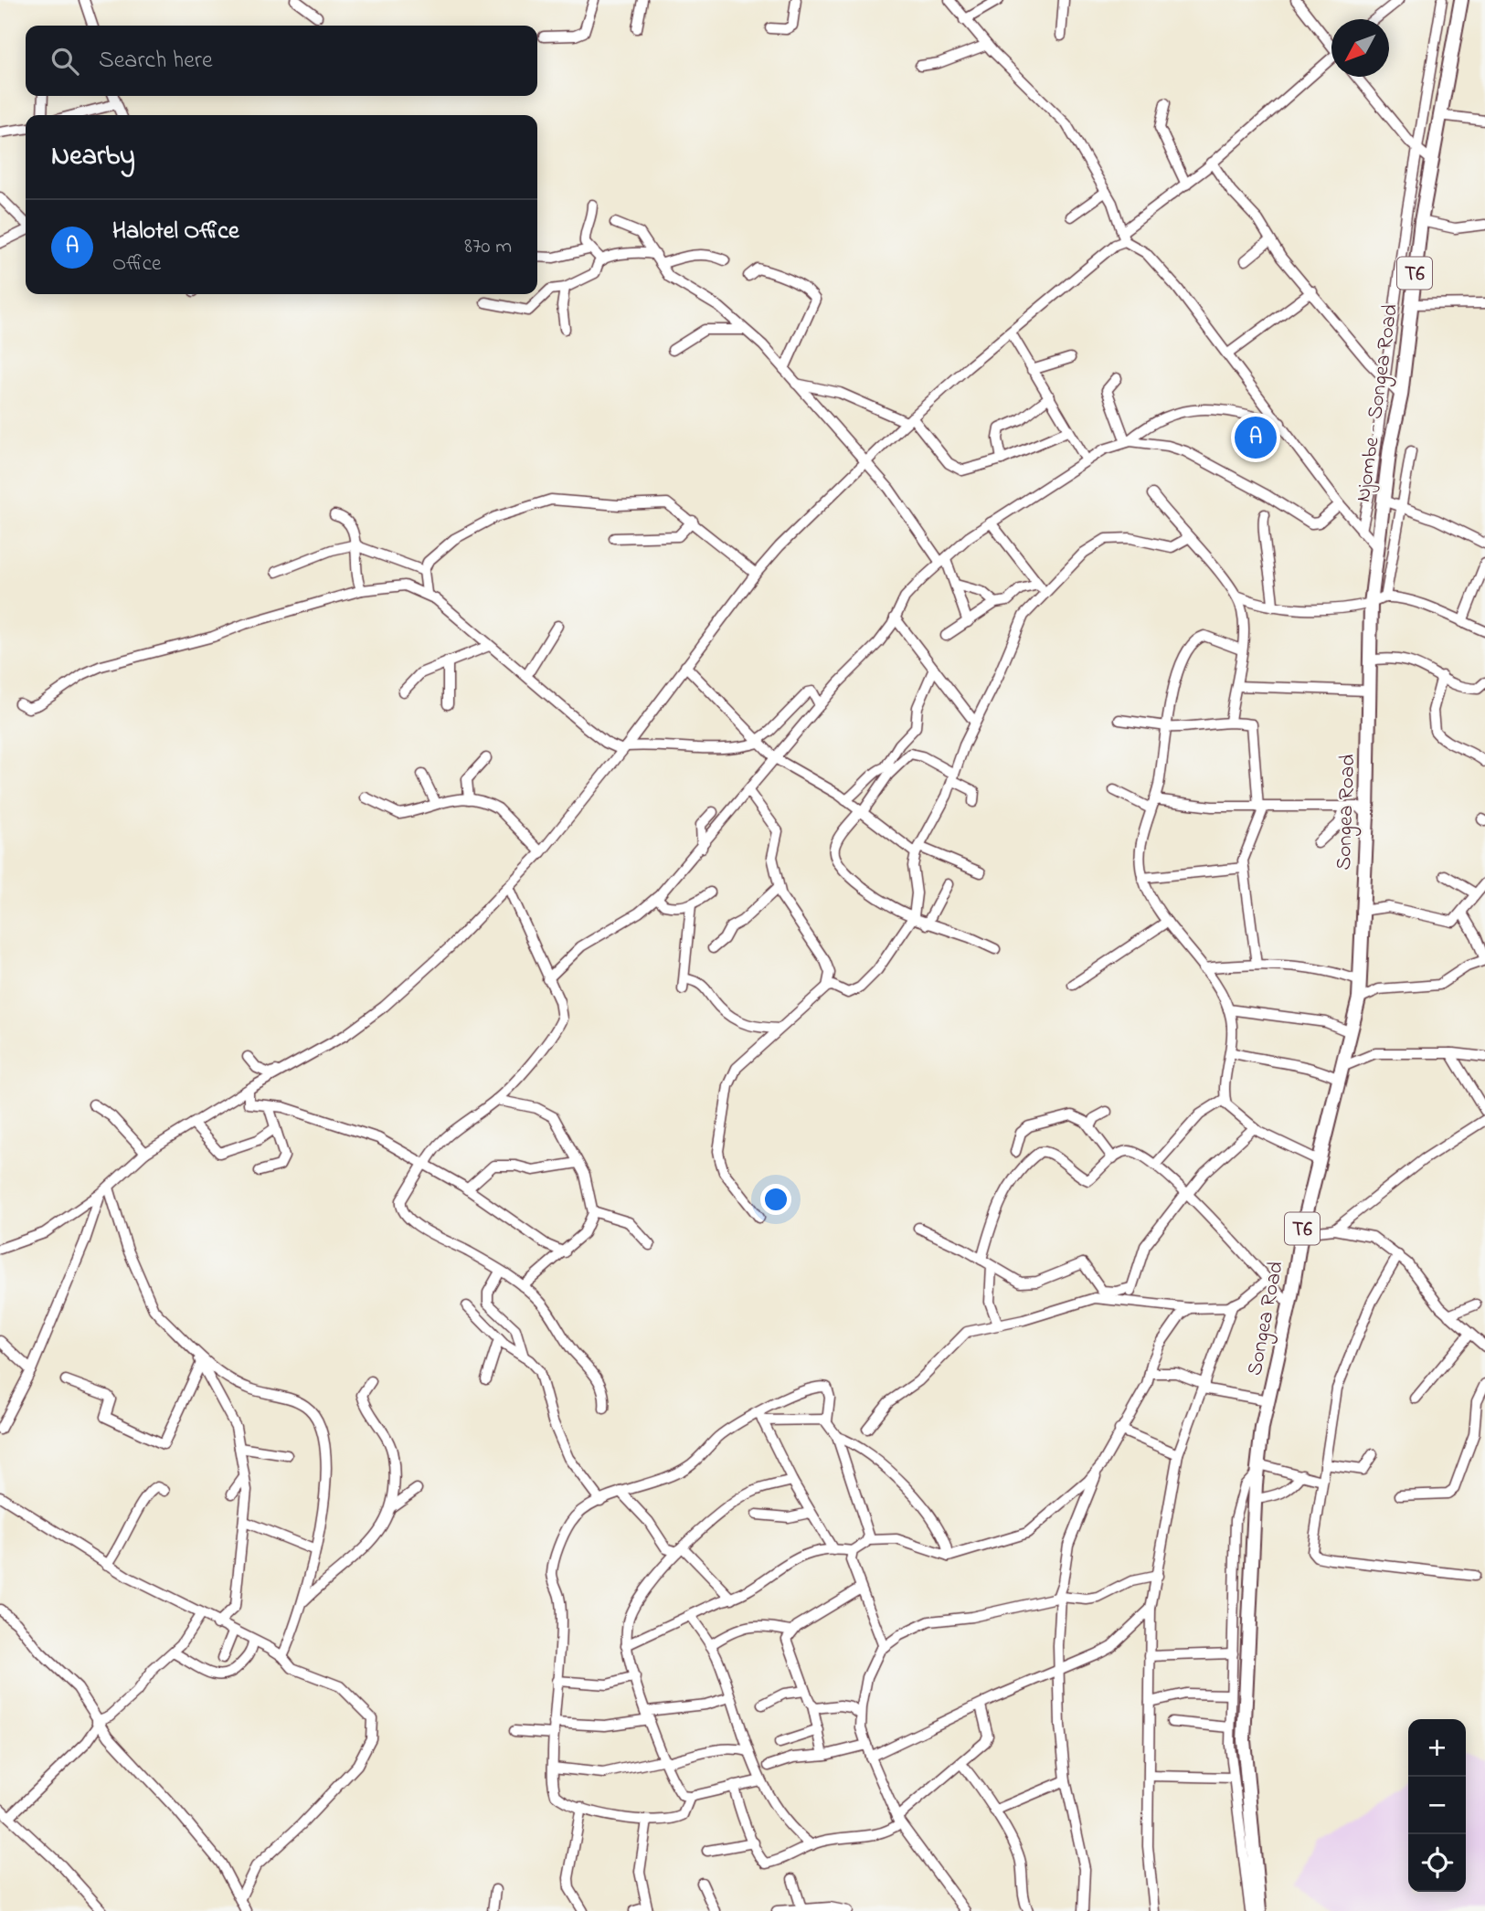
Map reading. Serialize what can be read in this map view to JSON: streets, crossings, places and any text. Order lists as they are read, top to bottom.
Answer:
{
  "streets": {
    "highway": ["T6", "Njombe - Songea Road", "Songea Road"]
  },
  "crossings": [
    ["Njombe - Songea Road", "Songea Road"]
  ],
  "north": "bottom left",
  "page": {
    "search": "Search here",
    "heading": "Nearby",
    "list": [
      {
        "mark": "A",
        "name": "Halotel Office",
        "note": "Office",
        "value": "870 m"
      }
    ],
    "pins": "A",
    "map_buttons": ["+", "−"]
  }
}
